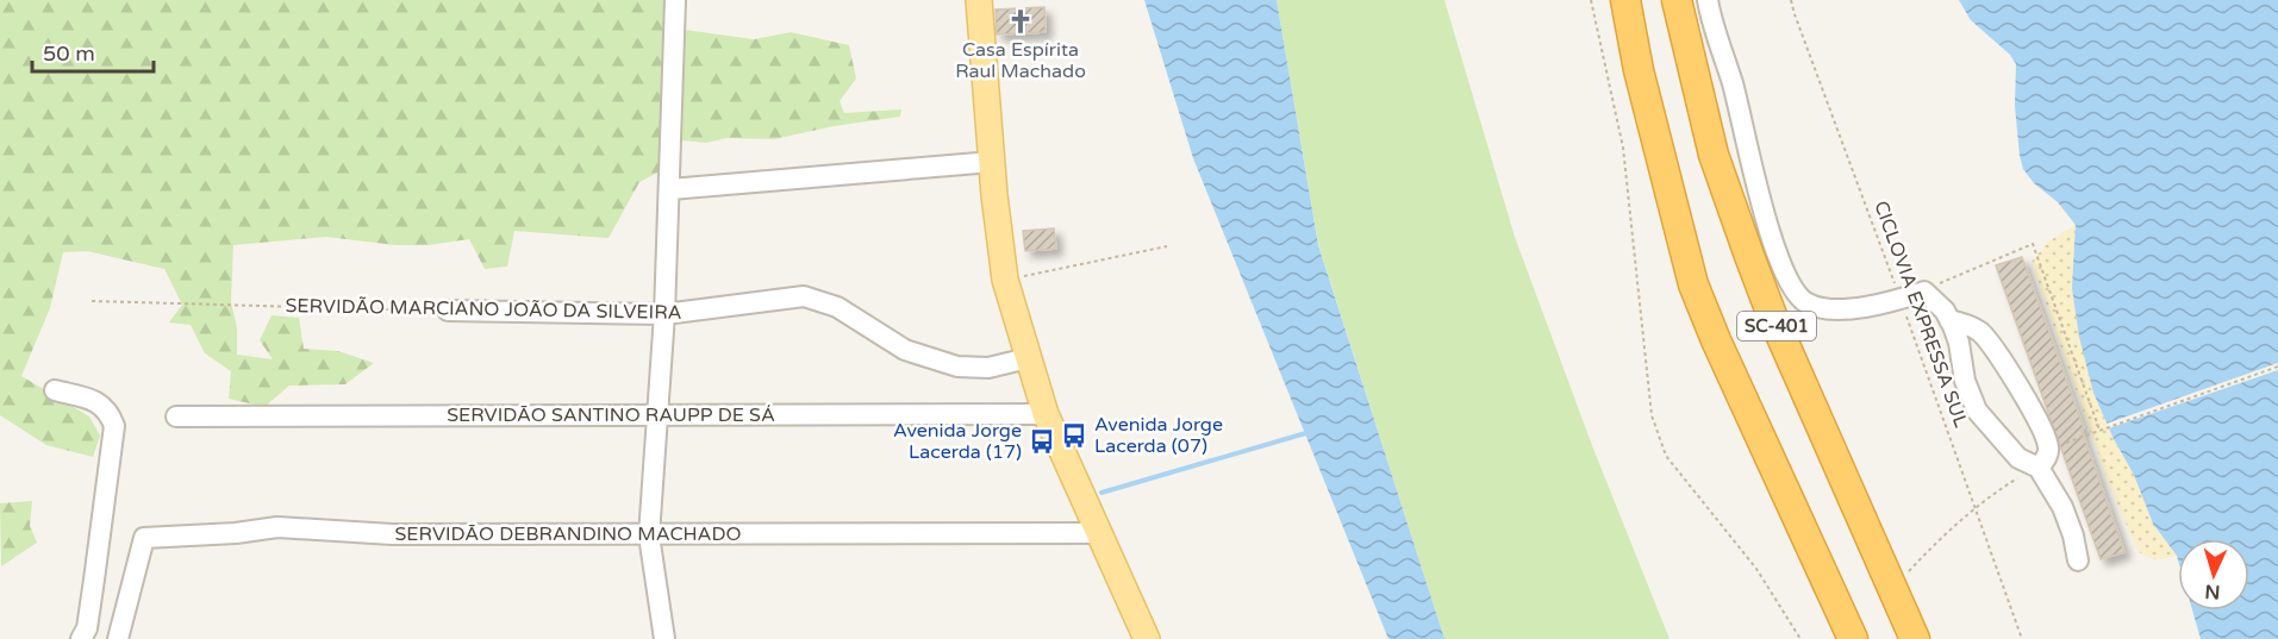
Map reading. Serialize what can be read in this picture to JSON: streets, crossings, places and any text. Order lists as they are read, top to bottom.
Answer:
{
  "streets": {
    "highway": ["SC-401"],
    "lane": ["SERVIDÃO MARCIANO JOÃO DA SILVEIRA", "SERVIDÃO SANTINO RAUPP DE SÁ", "SERVIDÃO DEBRANDINO MACHADO"],
    "path": ["CICLOVIA EXPRESSA SUL"]
  },
  "places": {
    "church": ["Casa Espírita Raul Machado"],
    "bus stop": ["Avenida Jorge Lacerda (07)", "Avenida Jorge Lacerda (17)"]
  },
  "scale_bar": "50 m",
  "north": "bottom"
}
